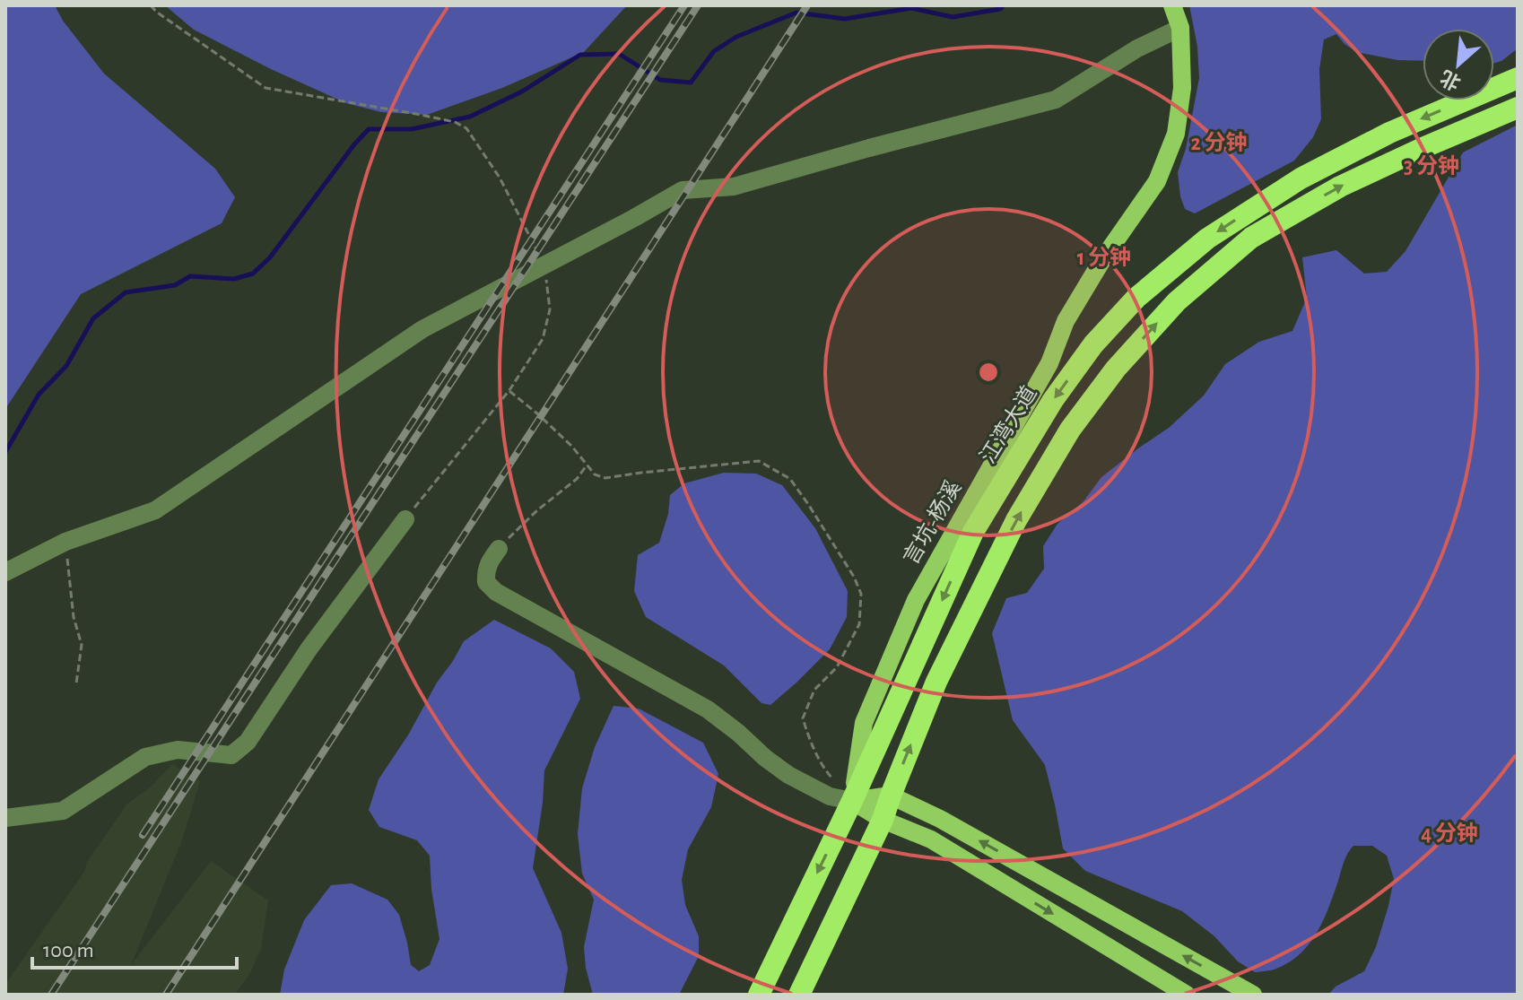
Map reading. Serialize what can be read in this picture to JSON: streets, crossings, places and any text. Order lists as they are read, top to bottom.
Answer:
{
  "streets": {
    "highway": ["江湾大道"],
    "main road": ["言坑-杨溪"]
  },
  "crossings": [
    ["江湾大道", "言坑-杨溪"]
  ],
  "scale_bar": "100 m",
  "north": "bottom left",
  "rings": [
    "2 分钟",
    "3 分钟",
    "1 分钟",
    "4 分钟"
  ]
}
